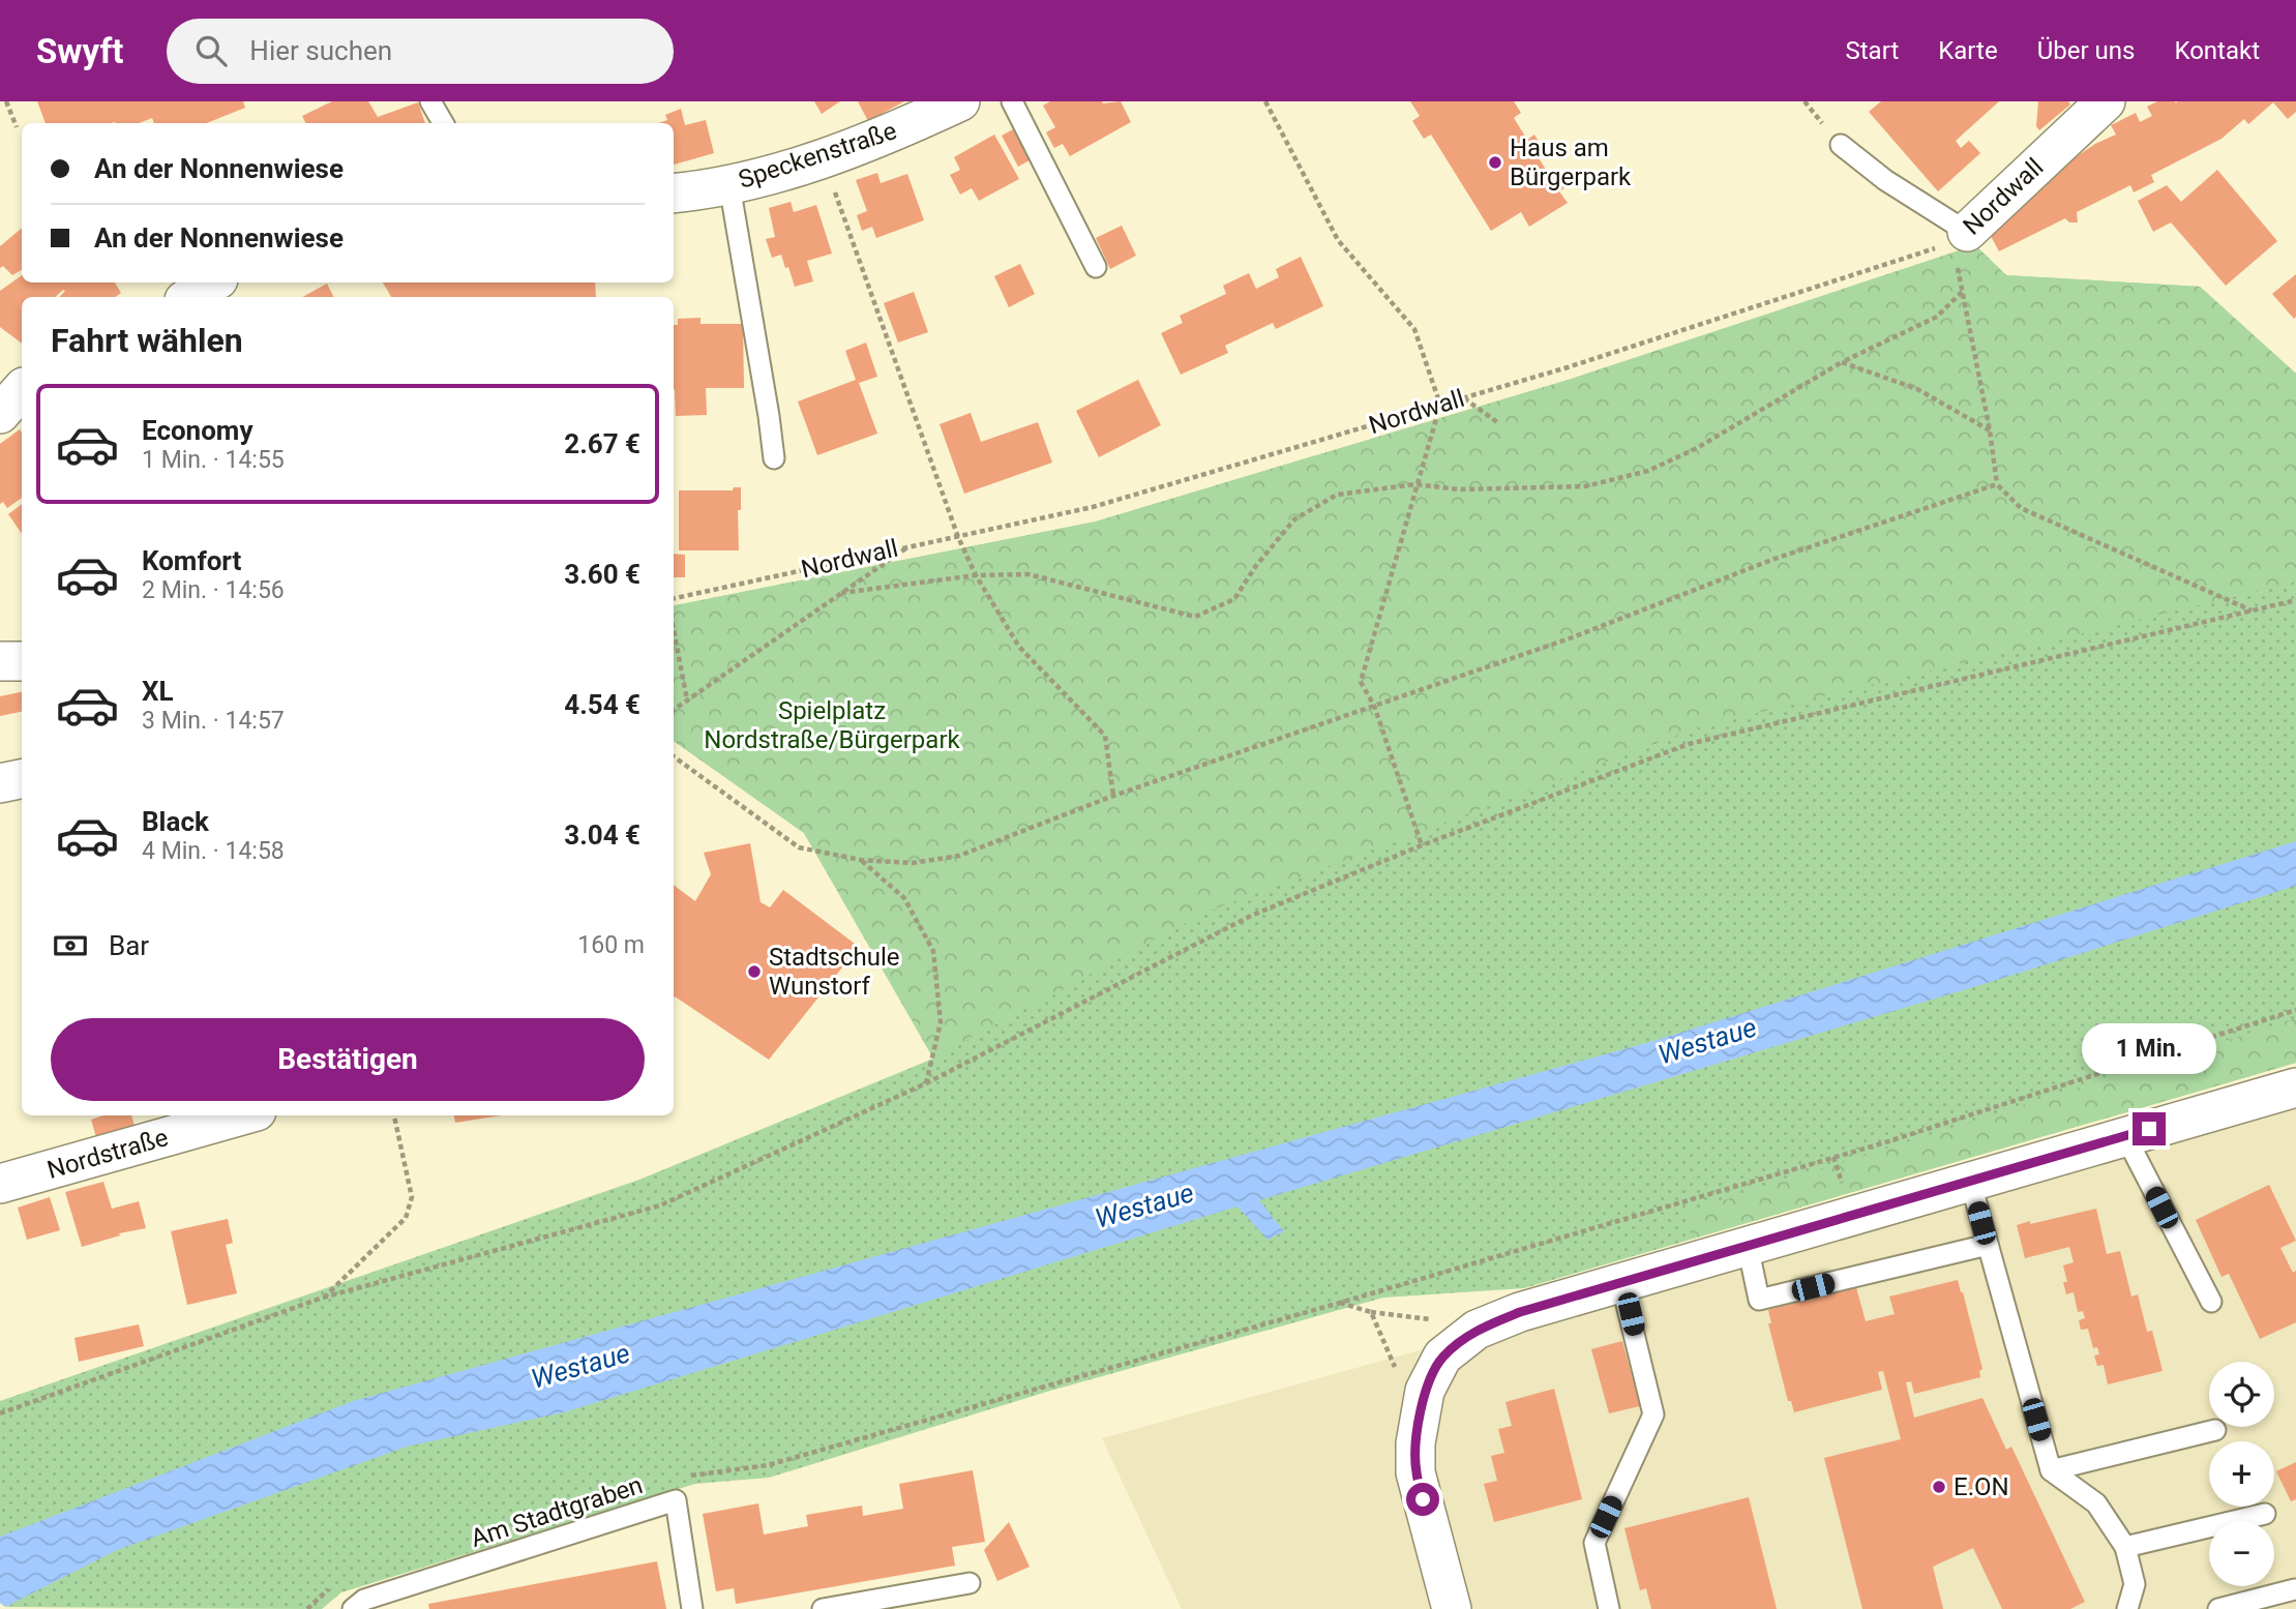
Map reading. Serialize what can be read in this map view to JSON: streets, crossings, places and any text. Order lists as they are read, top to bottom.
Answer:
{
  "streets": {
    "street": ["Speckenstraße", "Nordwall", "Nordstraße"],
    "lane": ["Am Stadtgraben"]
  },
  "water": ["Westaue"],
  "parks": ["Spielplatz Nordstraße/Bürgerpark"],
  "places": ["Haus am Bürgerpark", "Stadtschule Wunstorf", "E.ON"],
  "page": {
    "header": "Swyft",
    "search": "Hier suchen",
    "nav": [
      "Start",
      "Karte",
      "Über uns",
      "Kontakt"
    ],
    "banner": ["An der Nonnenwiese", "An der Nonnenwiese"],
    "heading": "Fahrt wählen",
    "list": [
      {
        "name": "Economy",
        "note": "1 Min. · 14:55",
        "value": "2.67 €"
      },
      {
        "name": "Komfort",
        "note": "2 Min. · 14:56",
        "value": "3.60 €"
      },
      {
        "name": "XL",
        "note": "3 Min. · 14:57",
        "value": "4.54 €"
      },
      {
        "name": "Black",
        "note": "4 Min. · 14:58",
        "value": "3.04 €"
      }
    ],
    "pay": ["Bar", "160 m"],
    "buttons": "Bestätigen",
    "bubble": "1 Min.",
    "map_buttons": ["+", "−"]
  }
}
